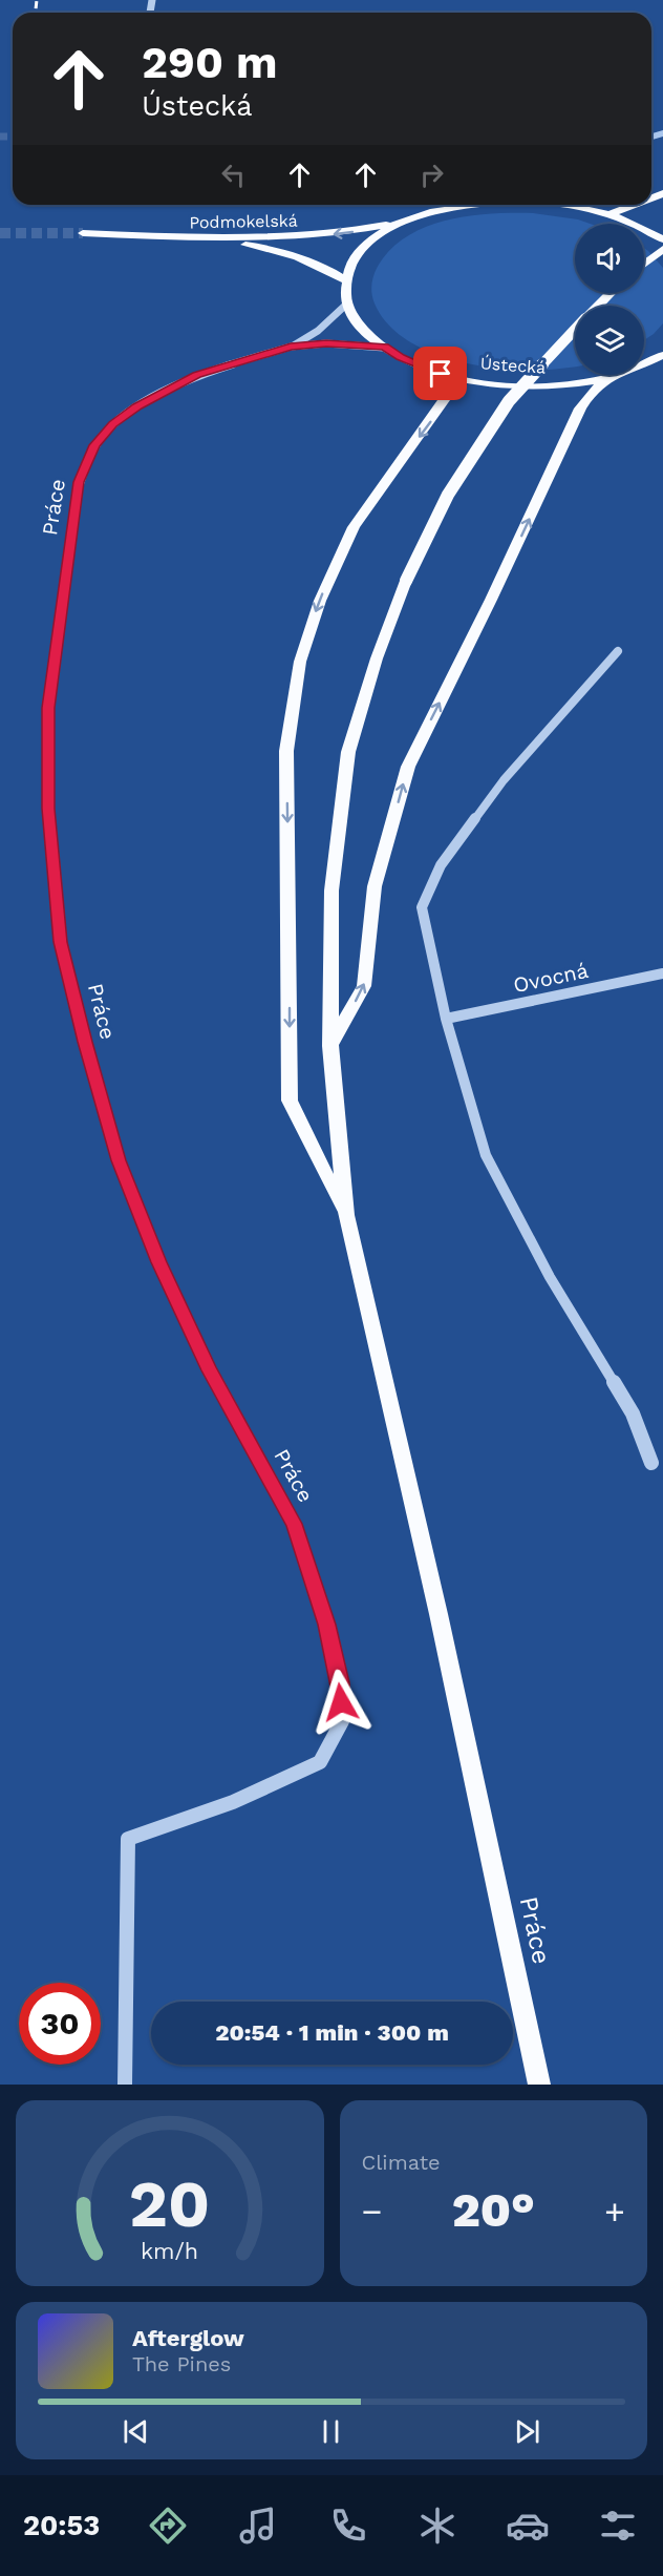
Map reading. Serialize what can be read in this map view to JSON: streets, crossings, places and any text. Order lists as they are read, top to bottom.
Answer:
{
  "streets": {
    "main road": ["Podmokelská", "Ústecká", "Práce"],
    "street": ["Ovocná"]
  },
  "crossings": [
    ["Ústecká", "Práce"]
  ],
  "page": {
    "turn": ["290 m", "Ústecká"],
    "limit": "30",
    "trip": "20:54 · 1 min · 300 m",
    "tile": "Climate",
    "heat": ["−", "20°", "+"],
    "song": ["Afterglow", "The Pines"],
    "tabs": "20:53",
    "gauge": ["20", "km/h"]
  }
}
